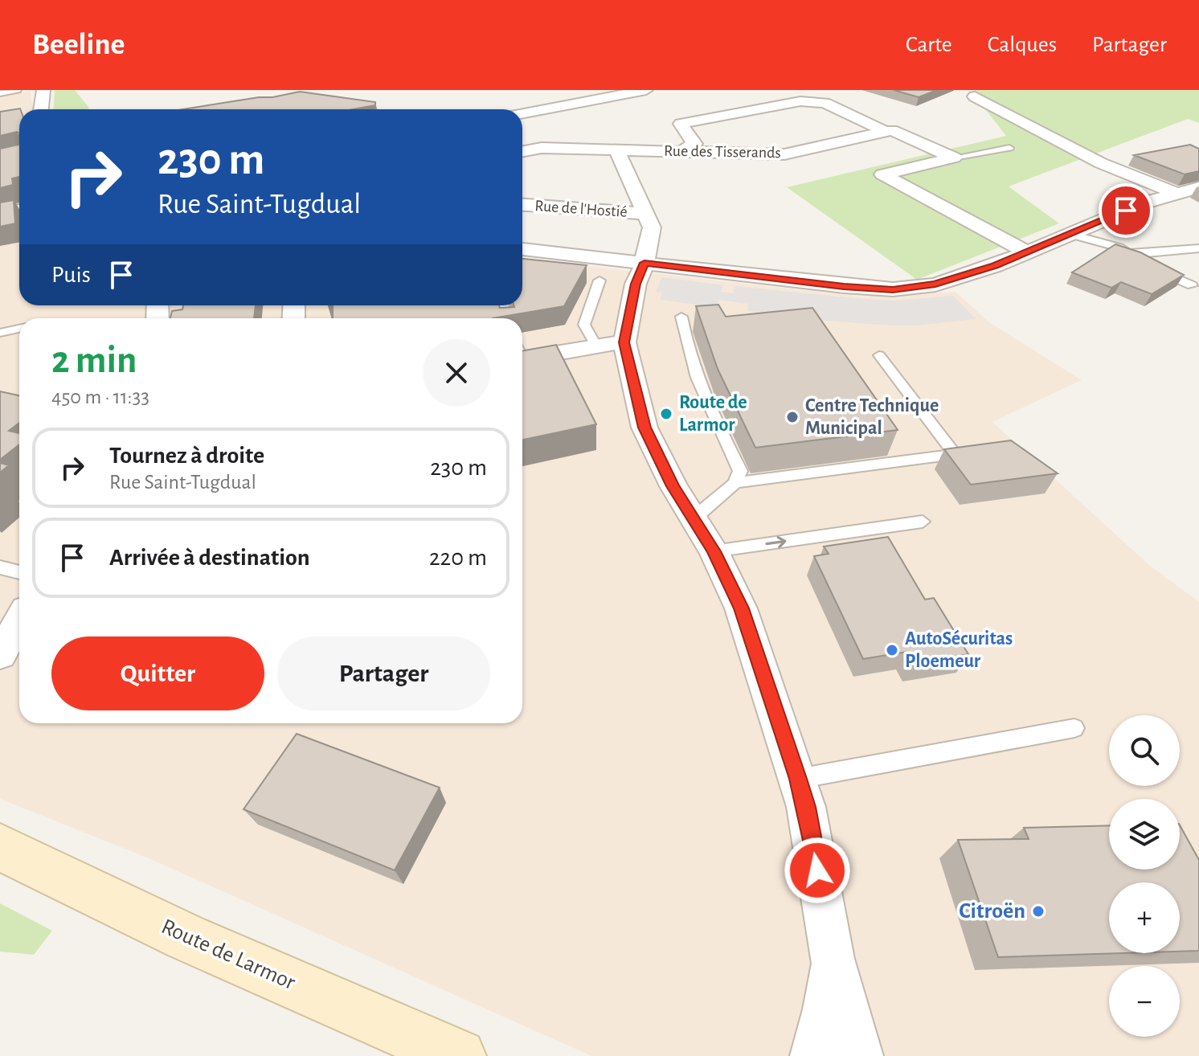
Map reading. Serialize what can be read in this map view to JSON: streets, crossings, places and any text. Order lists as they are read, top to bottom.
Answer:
{
  "streets": {
    "main road": ["Route de Larmor"],
    "street": ["Rue des Tisserands", "Rue de l'Hostié"]
  },
  "places": [
    "Route de Larmor",
    "Centre Technique Municipal",
    "AutoSécuritas Ploemeur",
    "Citroën"
  ],
  "page": {
    "header": "Beeline",
    "nav": ["Carte", "Calques", "Partager"],
    "turn": ["230 m", "Rue Saint-Tugdual"],
    "then": "Puis",
    "heading": ["2 min", "450 m · 11:33"],
    "list": [
      {
        "name": "Tournez à droite",
        "note": "Rue Saint-Tugdual",
        "value": "230 m"
      },
      {
        "name": "Arrivée à destination",
        "value": "220 m"
      }
    ],
    "buttons": ["Quitter", "Partager"],
    "map_buttons": ["+", "−"]
  }
}
